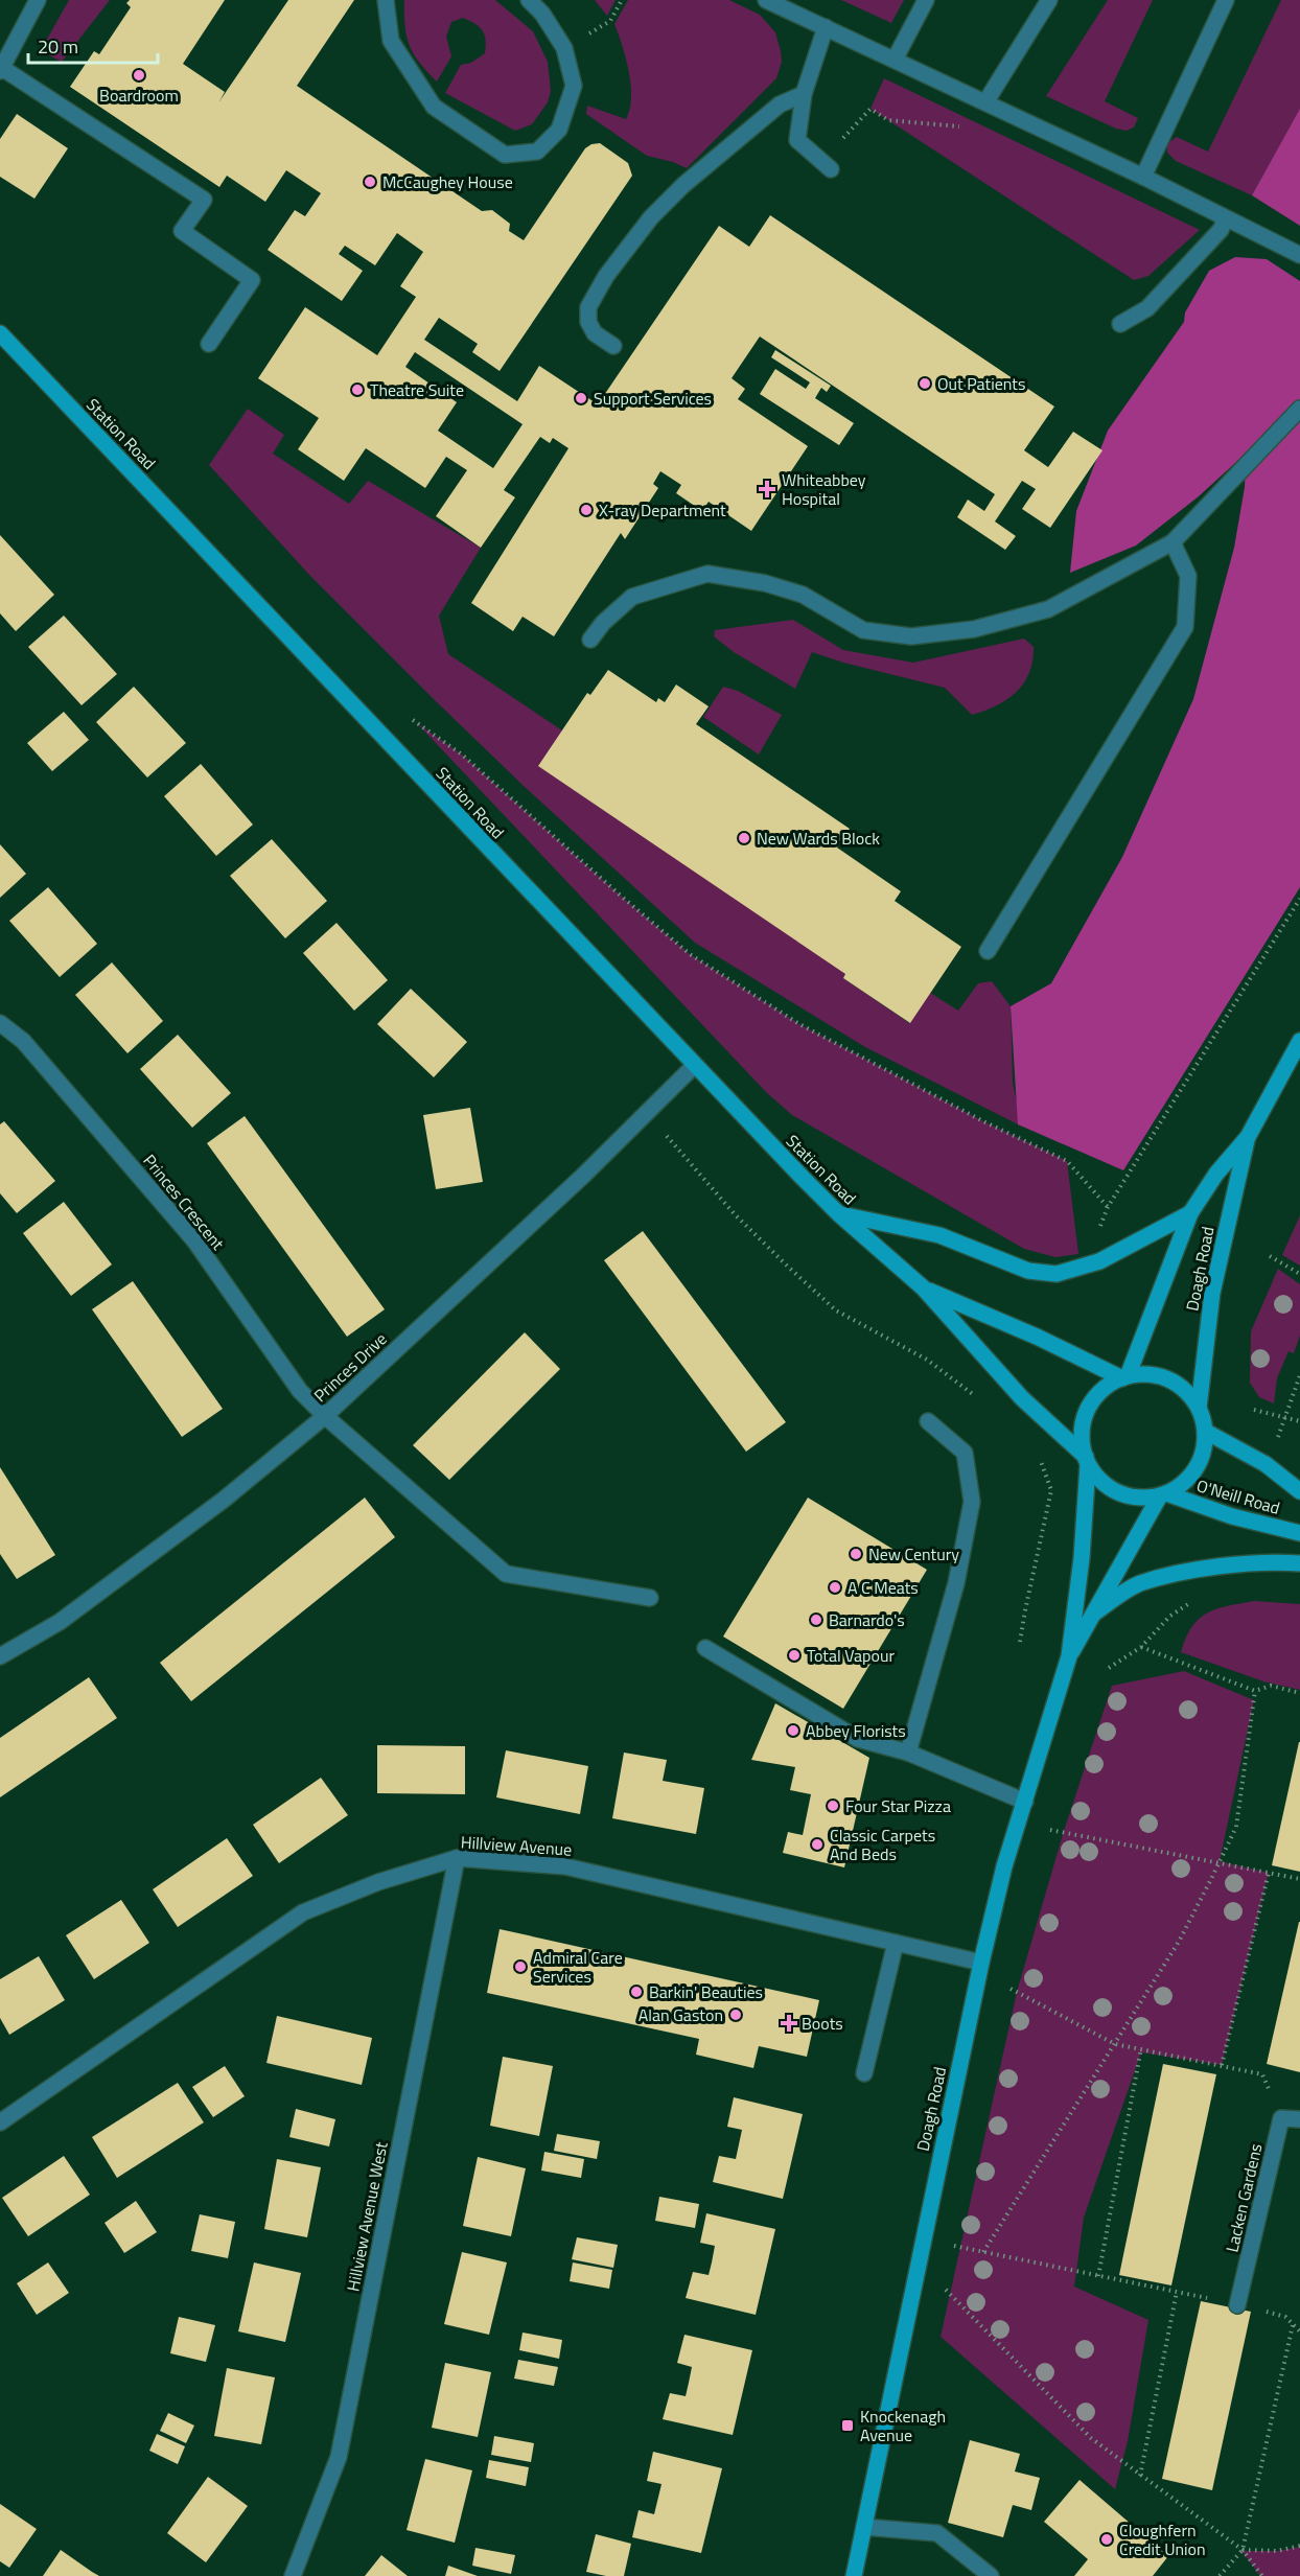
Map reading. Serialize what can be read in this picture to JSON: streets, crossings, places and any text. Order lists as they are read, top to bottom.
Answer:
{
  "streets": {
    "main road": ["Station Road", "Doagh Road", "O'Neill Road"],
    "street": [
      "Princes Crescent",
      "Princes Drive",
      "Hillview Avenue",
      "Lacken Gardens",
      "Hillview Avenue West"
    ]
  },
  "crossings": [
    ["Station Road", "Doagh Road"],
    ["Station Road", "Princes Drive"],
    ["Station Road", "O'Neill Road"],
    ["Princes Crescent", "Princes Drive"],
    ["Doagh Road", "O'Neill Road"],
    ["Doagh Road", "Hillview Avenue"],
    ["Hillview Avenue", "Hillview Avenue West"]
  ],
  "places": {
    "other": [
      "Boardroom",
      "McCaughey House",
      "Out Patients",
      "Theatre Suite",
      "Support Services",
      "X-ray Department",
      "New Wards Block",
      "New Century",
      "A C Meats",
      "Barnardo's",
      "Total Vapour",
      "Abbey Florists",
      "Four Star Pizza",
      "Classic Carpets And Beds",
      "Admiral Care Services",
      "Barkin' Beauties",
      "Alan Gaston",
      "Cloughfern Credit Union"
    ],
    "health": ["Whiteabbey Hospital", "Boots"],
    "transit": ["Knockenagh Avenue"]
  },
  "scale_bar": "20 m"
}
